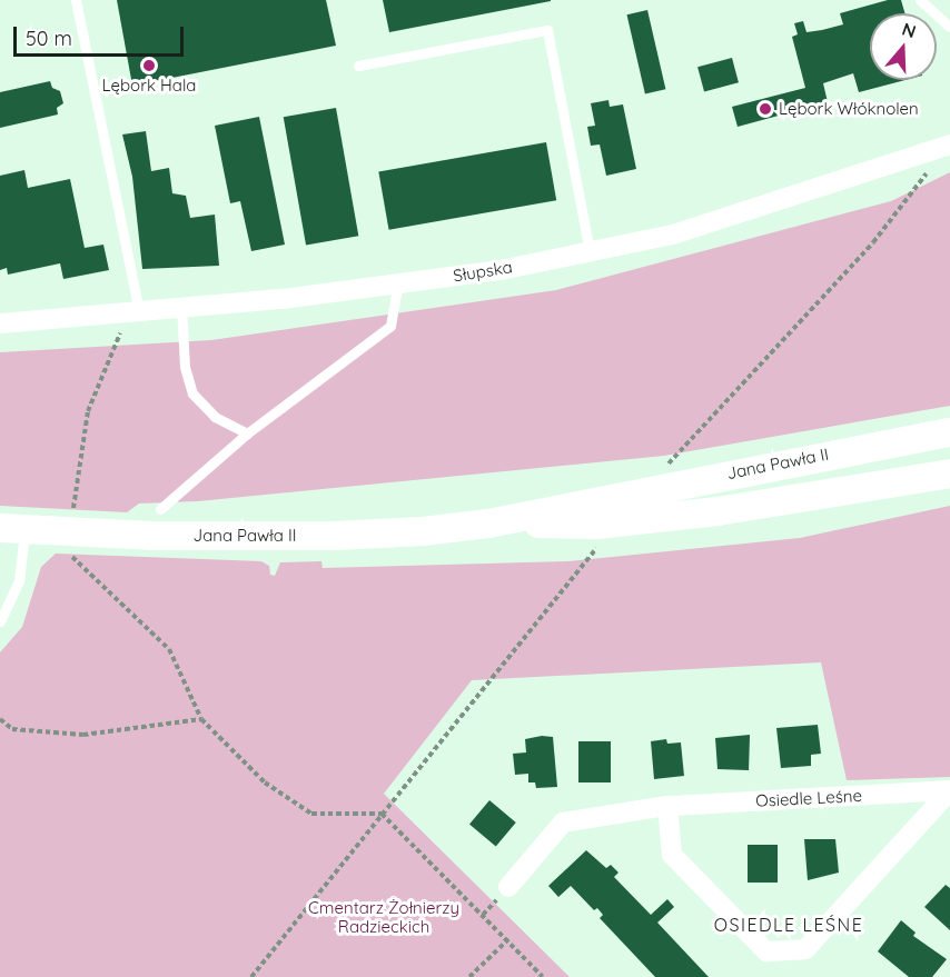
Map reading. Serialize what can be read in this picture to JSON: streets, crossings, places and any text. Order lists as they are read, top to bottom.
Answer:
{
  "streets": {
    "main road": ["Jana Pawła II"],
    "street": ["Słupska", "Osiedle Leśne"]
  },
  "districts": ["OSIEDLE LEŚNE"],
  "parks": ["Cmentarz Żołnierzy Radzieckich"],
  "places": ["Lębork Hala", "Lębork Włóknolen"],
  "scale_bar": "50 m",
  "north": "top"
}
